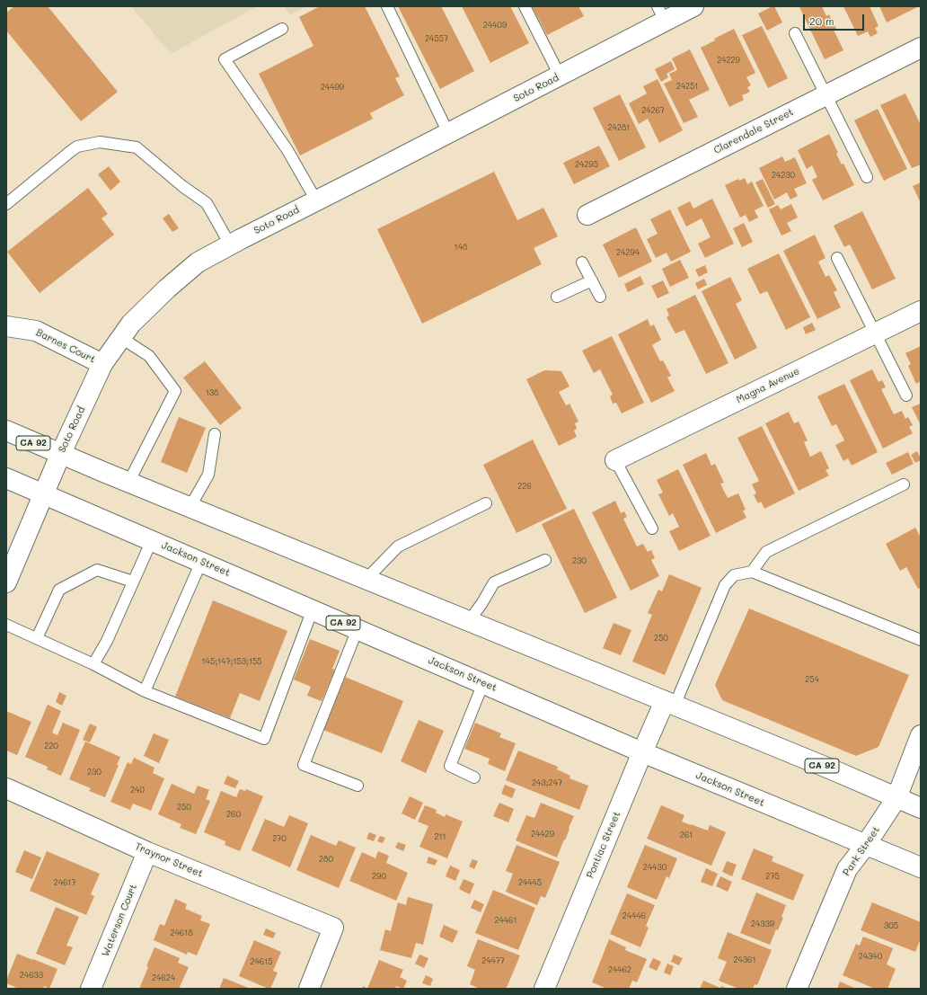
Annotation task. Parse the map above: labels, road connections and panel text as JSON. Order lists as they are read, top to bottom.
{
  "streets": {
    "street": [
      "Soto Road",
      "Clarendale Street",
      "Barnes Court",
      "Magna Avenue",
      "CA 92",
      "Jackson Street",
      "Pontiac Street",
      "Park Street",
      "Traynor Street",
      "Waterson Court"
    ]
  },
  "crossings": [
    ["Soto Road", "Barnes Court"],
    ["Soto Road", "CA 92"],
    ["Soto Road", "Jackson Street"],
    ["CA 92", "Pontiac Street"],
    ["CA 92", "Park Street"],
    ["Jackson Street", "Pontiac Street"],
    ["Jackson Street", "Park Street"],
    ["Traynor Street", "Waterson Court"]
  ],
  "house_numbers": [
    "24409",
    "24557",
    "24229",
    "24251",
    "24499",
    "24267",
    "24281",
    "24295",
    "24230",
    "148",
    "24294",
    "138",
    "226",
    "230",
    "250",
    "145;147;153;155",
    "254",
    "220",
    "230",
    "243;247",
    "240",
    "250",
    "260",
    "24429",
    "261",
    "211",
    "270",
    "280",
    "24430",
    "290",
    "275",
    "24617",
    "24445",
    "24446",
    "24461",
    "24339",
    "305",
    "24618",
    "24340",
    "24361",
    "24477",
    "24615",
    "24462",
    "24633",
    "24624"
  ],
  "scale_bar": "20 m"
}
